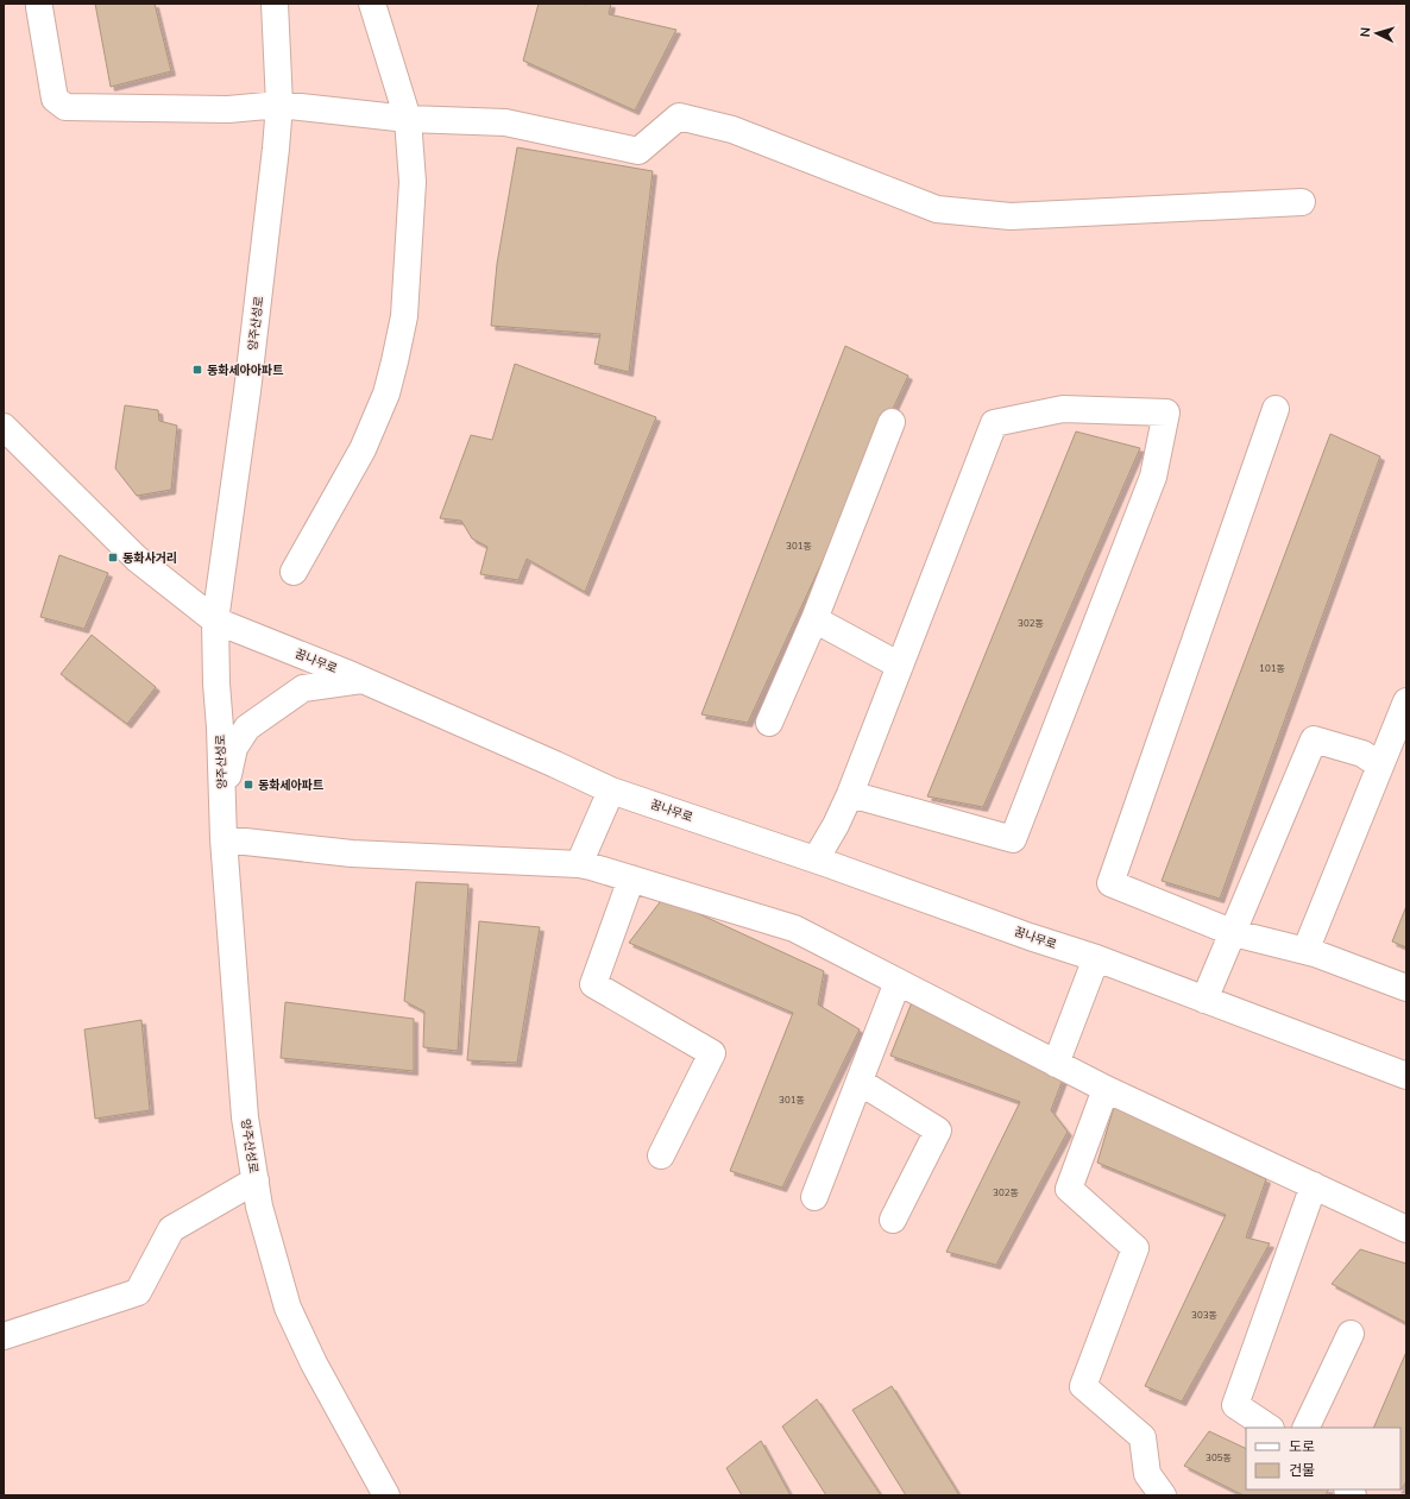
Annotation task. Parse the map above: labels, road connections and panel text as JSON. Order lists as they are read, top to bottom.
{
  "streets": {
    "street": ["양주산성로", "꿈나무로"]
  },
  "crossings": [
    ["양주산성로", "꿈나무로"]
  ],
  "places": {
    "transit": ["동화세아아파트", "동화사거리", "동화세아파트"]
  },
  "house_numbers": [
    "301동",
    "302동",
    "101동",
    "301동",
    "302동",
    "303동",
    "305동"
  ],
  "legend": ["도로", "건물"],
  "north": "left"
}
